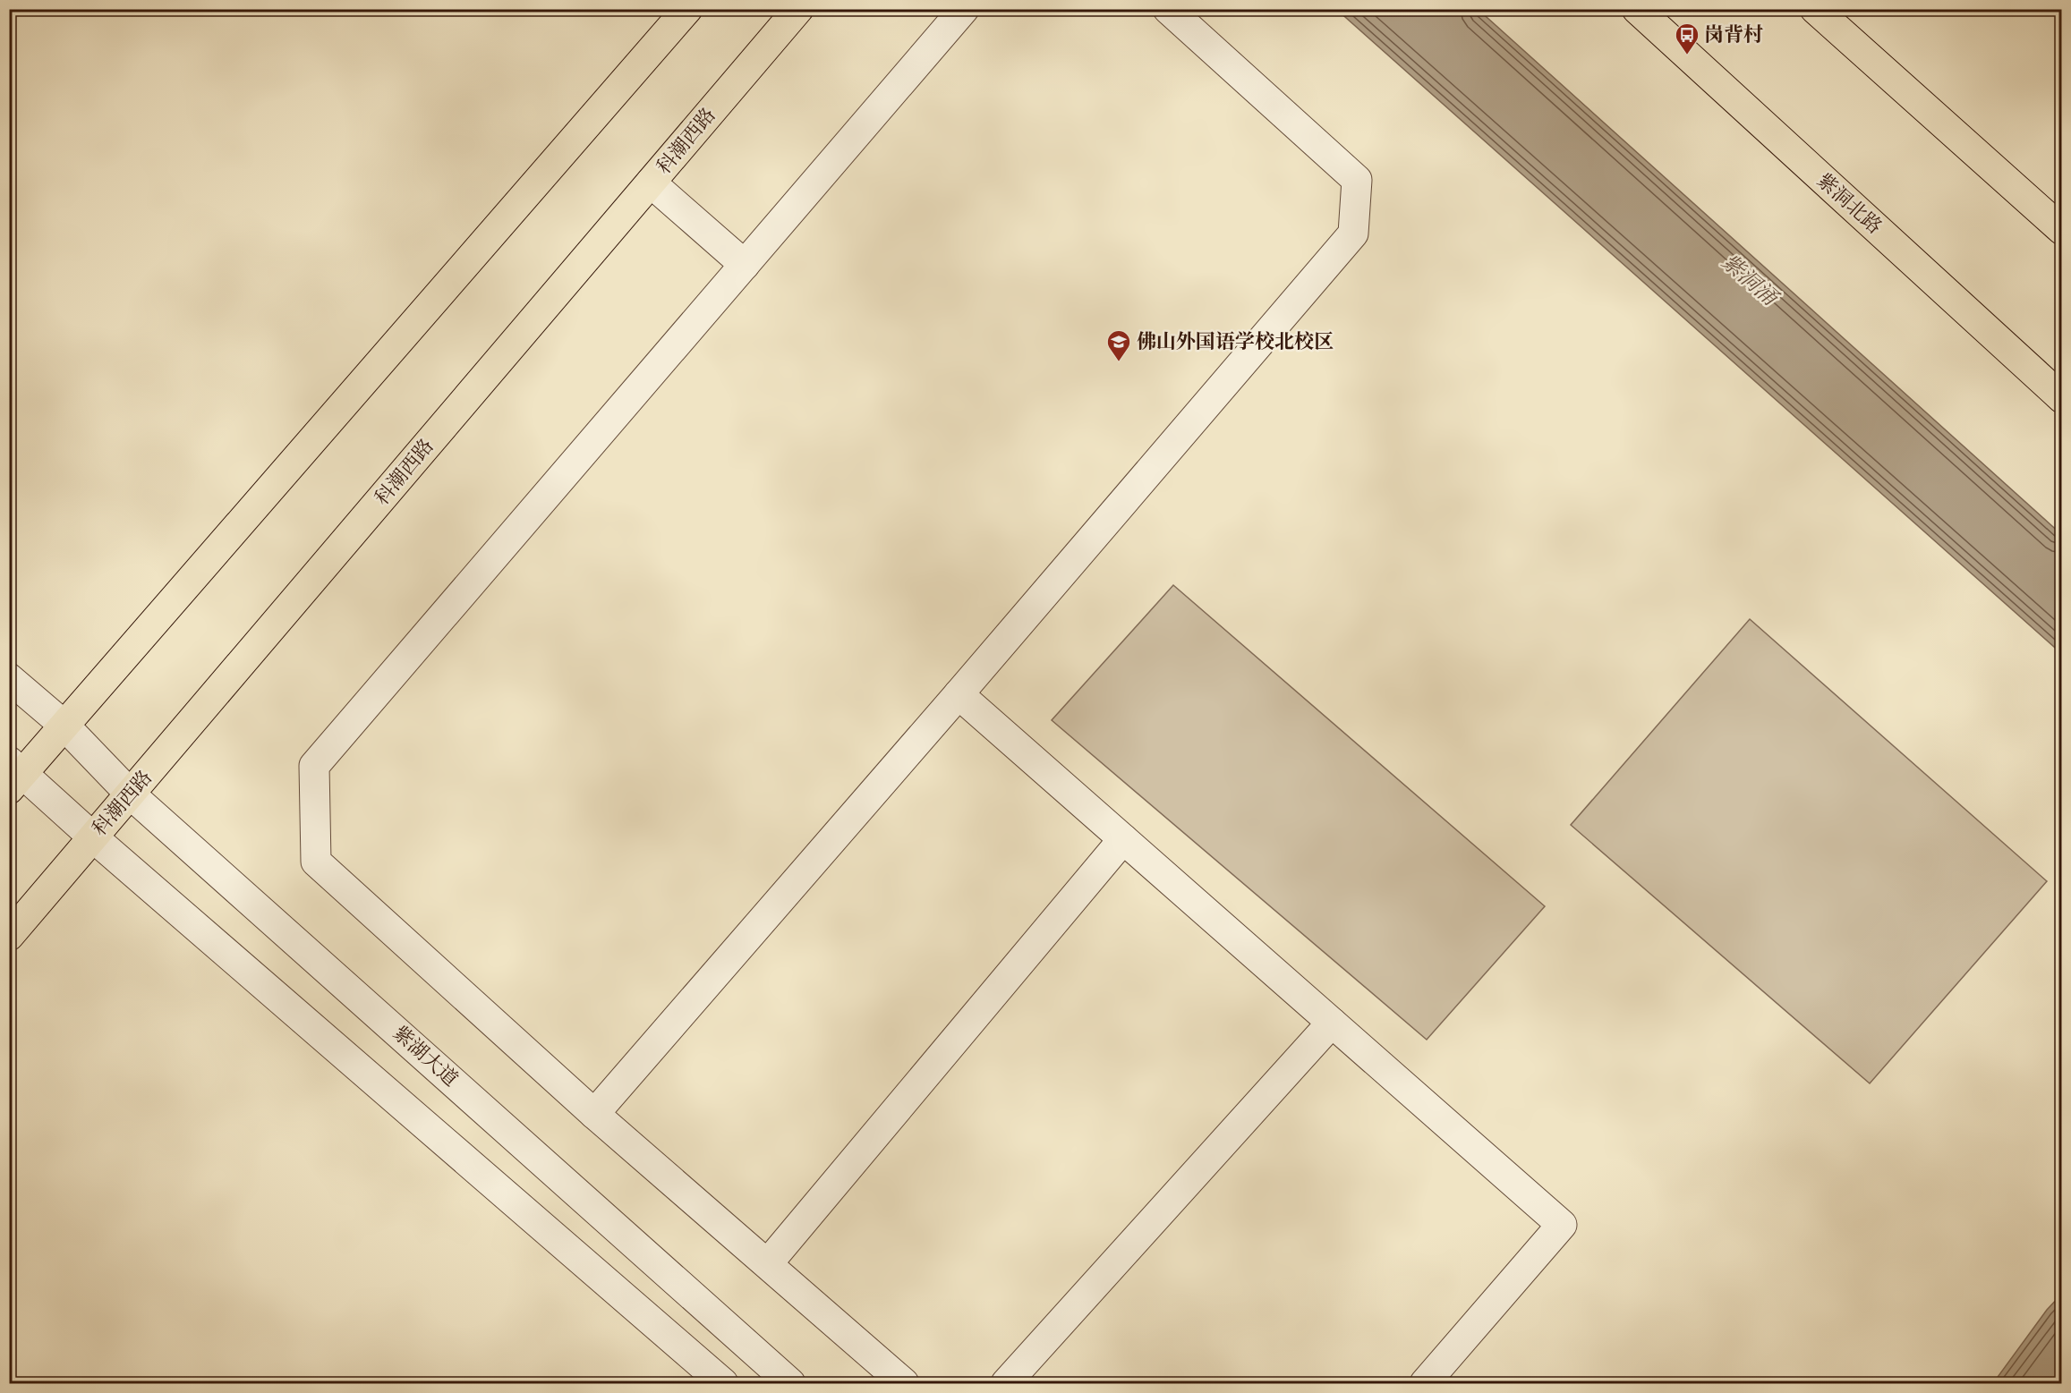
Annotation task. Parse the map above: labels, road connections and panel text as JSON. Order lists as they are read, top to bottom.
{
  "streets": {
    "main road": ["科潮西路", "紫洞北路"],
    "street": ["紫湖大道"]
  },
  "crossings": [
    ["科潮西路", "紫湖大道"]
  ],
  "water": ["紫洞涌"],
  "places": {
    "bus stop": ["岗背村"],
    "school or university": ["佛山外国语学校北校区"]
  }
}
